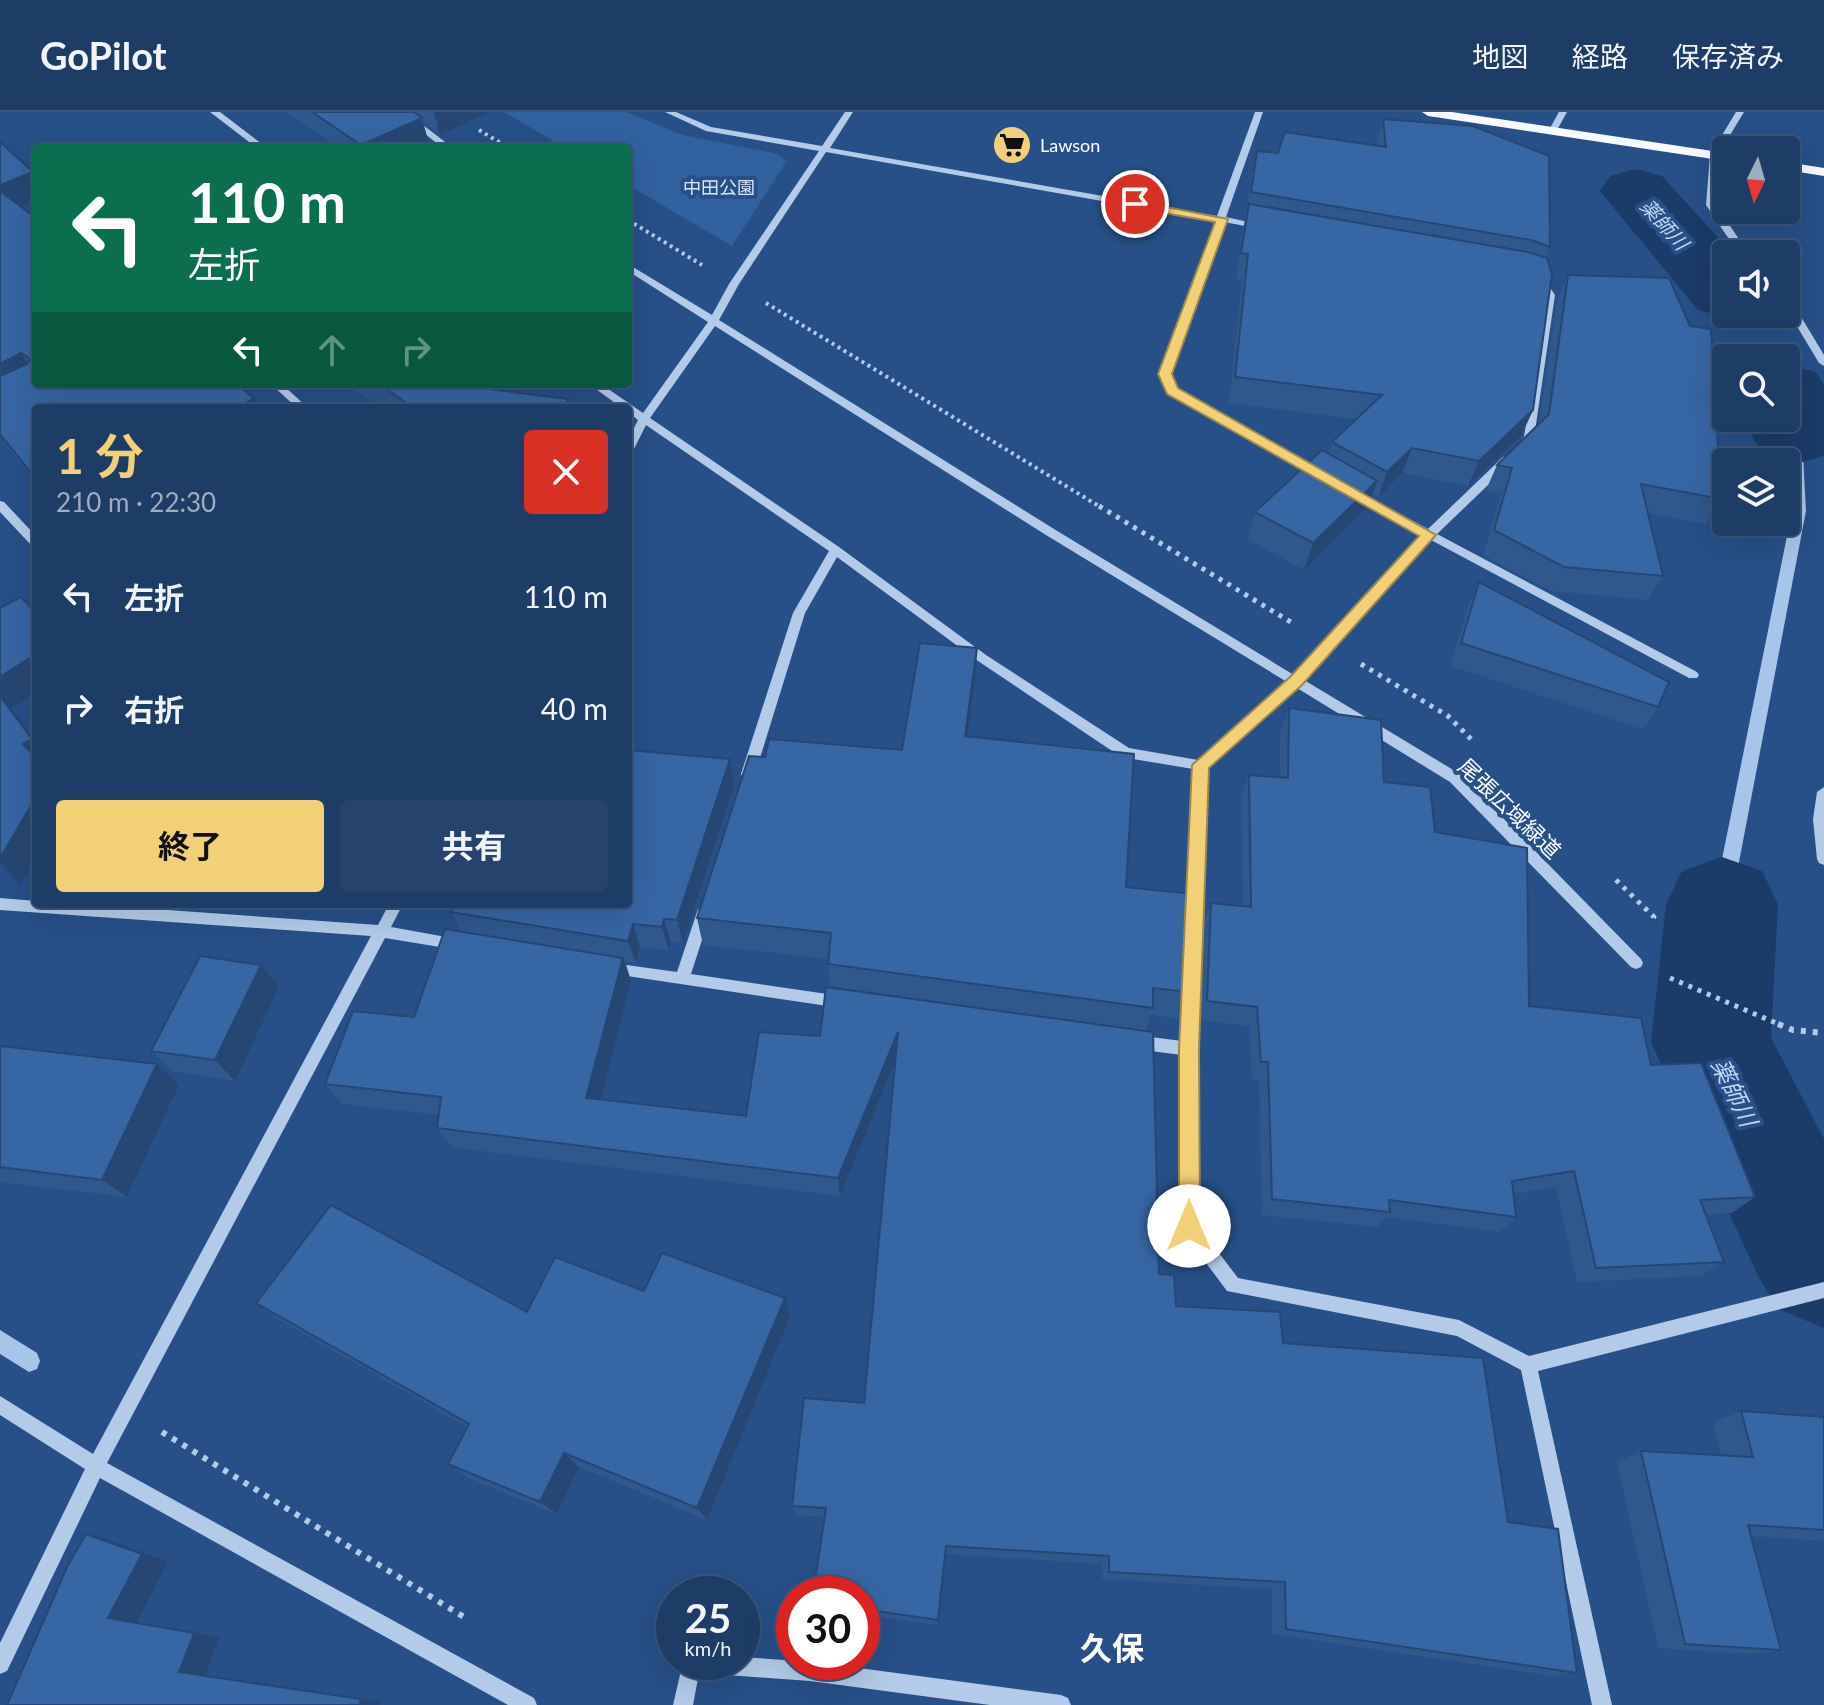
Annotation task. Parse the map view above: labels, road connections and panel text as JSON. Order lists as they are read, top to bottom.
{
  "streets": {
    "street": ["尾張広域緑道"]
  },
  "districts": ["久保"],
  "water": ["薬師川"],
  "parks": ["中田公園"],
  "places": {
    "supermarket": ["Lawson"]
  },
  "north": "bottom",
  "page": {
    "header": "GoPilot",
    "nav": ["地図", "経路", "保存済み"],
    "turn": ["110 m", "左折"],
    "heading": ["1 分", "210 m · 22:30"],
    "list": [
      {
        "name": "左折",
        "value": "110 m"
      },
      {
        "name": "右折",
        "value": "40 m"
      }
    ],
    "buttons": ["終了", "共有"],
    "speed": "25 km/h",
    "limit": "30"
  }
}
